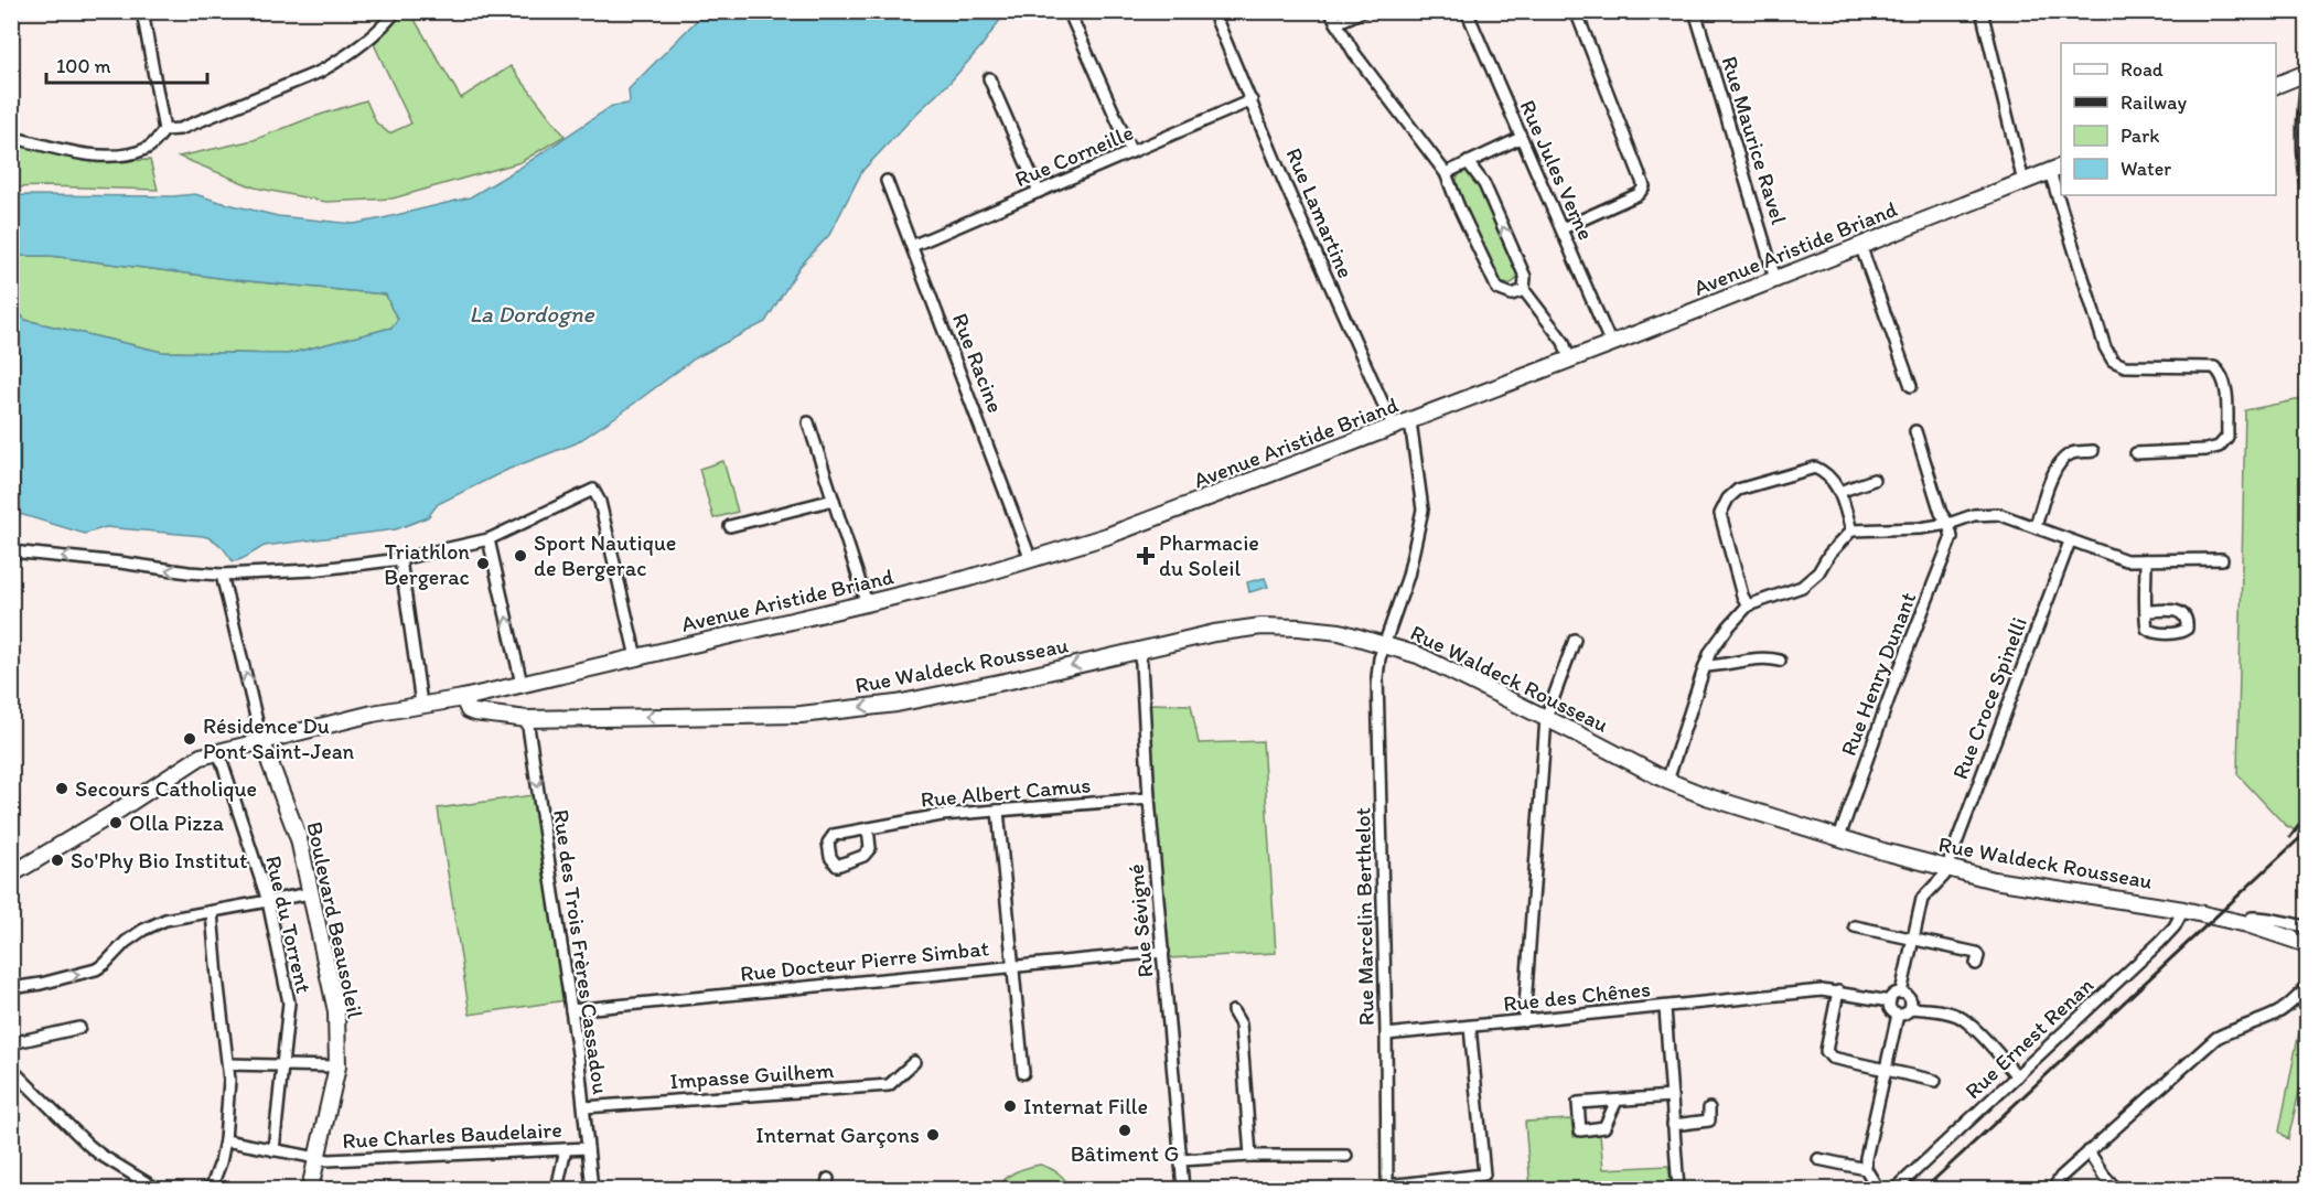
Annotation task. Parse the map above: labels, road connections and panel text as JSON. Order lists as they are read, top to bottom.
{
  "streets": {
    "main road": ["Avenue Aristide Briand", "Rue Waldeck Rousseau", "Boulevard Beausoleil"],
    "street": [
      "Rue Maurice Ravel",
      "Rue Corneille",
      "Rue Jules Verne",
      "Rue Lamartine",
      "Rue Racine",
      "Rue Henry Dunant",
      "Rue Croce Spinelli",
      "Rue Albert Camus",
      "Rue Marcelin Berthelot",
      "Rue Sévigné",
      "Rue du Torrent",
      "Rue des Trois Frères Cassadou",
      "Rue Docteur Pierre Simbat",
      "Rue des Chênes",
      "Rue Ernest Renan",
      "Impasse Guilhem",
      "Rue Charles Baudelaire"
    ]
  },
  "crossings": [
    ["Rue Maurice Ravel", "Avenue Aristide Briand"],
    ["Rue Corneille", "Rue Lamartine"],
    ["Rue Corneille", "Rue Racine"],
    ["Rue Jules Verne", "Avenue Aristide Briand"],
    ["Rue Lamartine", "Avenue Aristide Briand"],
    ["Avenue Aristide Briand", "Rue Racine"],
    ["Avenue Aristide Briand", "Rue Waldeck Rousseau"],
    ["Avenue Aristide Briand", "Rue Marcelin Berthelot"],
    ["Avenue Aristide Briand", "Boulevard Beausoleil"],
    ["Avenue Aristide Briand", "Rue du Torrent"],
    ["Rue Waldeck Rousseau", "Rue Henry Dunant"],
    ["Rue Waldeck Rousseau", "Rue Croce Spinelli"],
    ["Rue Waldeck Rousseau", "Rue Marcelin Berthelot"],
    ["Rue Waldeck Rousseau", "Rue Sévigné"],
    ["Rue Waldeck Rousseau", "Rue des Trois Frères Cassadou"],
    ["Rue Waldeck Rousseau", "Rue Ernest Renan"],
    ["Rue Croce Spinelli", "Rue des Chênes"],
    ["Rue Albert Camus", "Rue Sévigné"],
    ["Rue Marcelin Berthelot", "Rue des Chênes"],
    ["Boulevard Beausoleil", "Rue Charles Baudelaire"],
    ["Rue Sévigné", "Rue Docteur Pierre Simbat"],
    ["Rue du Torrent", "Rue Charles Baudelaire"],
    ["Rue des Trois Frères Cassadou", "Rue Docteur Pierre Simbat"],
    ["Rue des Trois Frères Cassadou", "Impasse Guilhem"],
    ["Rue des Trois Frères Cassadou", "Rue Charles Baudelaire"]
  ],
  "one_way": ["Rue des Trois Frères Cassadou"],
  "water": ["La Dordogne"],
  "places": {
    "other": [
      "Sport Nautique de Bergerac",
      "Triathlon Bergerac",
      "Résidence Du Pont Saint-Jean",
      "Secours Catholique",
      "Olla Pizza",
      "So'Phy Bio Institut",
      "Internat Fille",
      "Bâtiment G",
      "Internat Garçons"
    ],
    "health": ["Pharmacie du Soleil"]
  },
  "legend": [
    "Road",
    "Railway",
    "Park",
    "Water"
  ],
  "scale_bar": "100 m"
}
